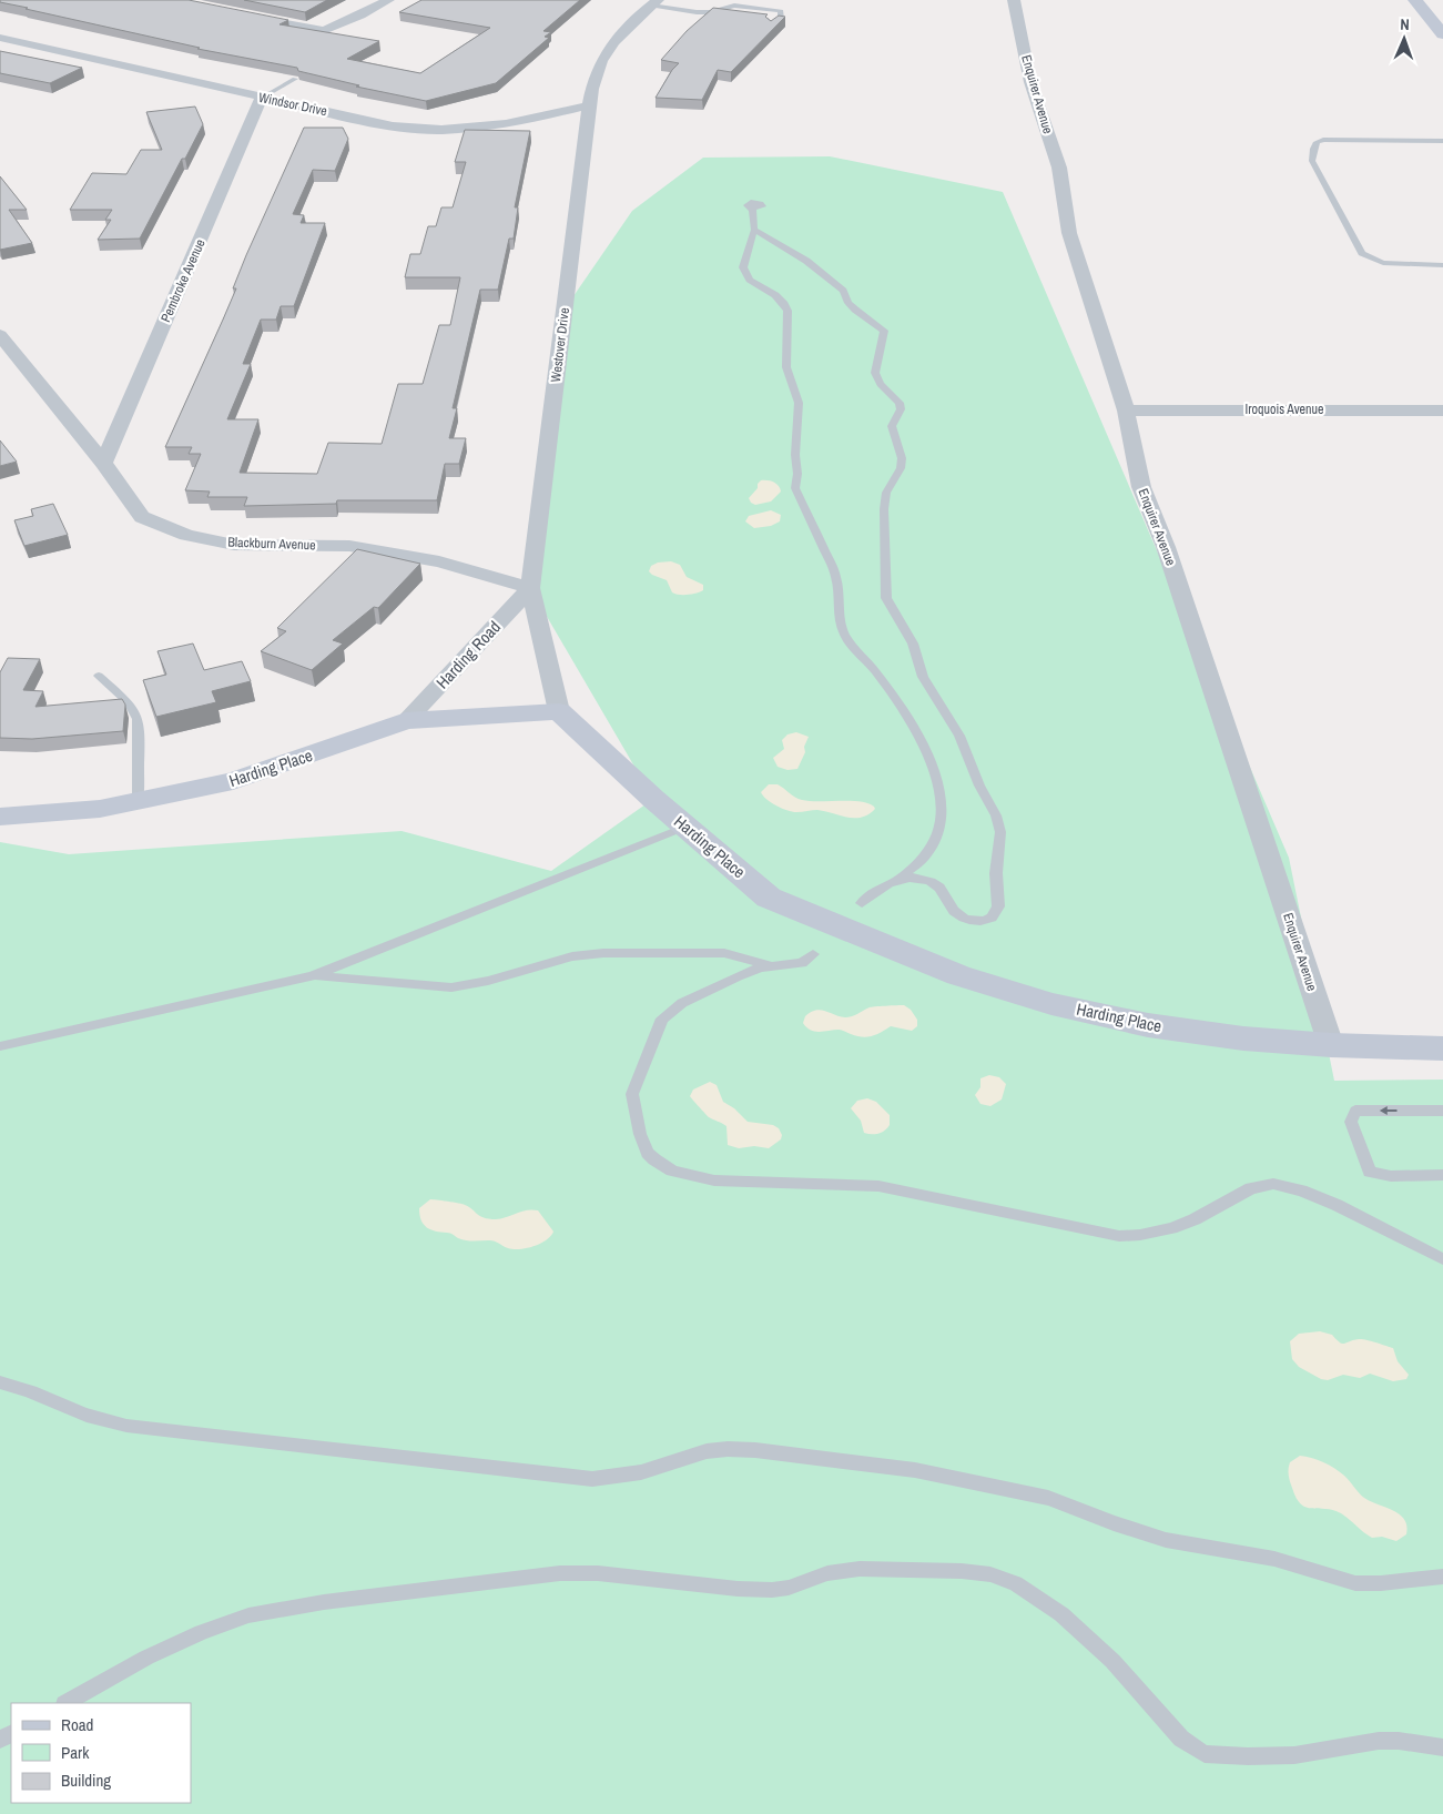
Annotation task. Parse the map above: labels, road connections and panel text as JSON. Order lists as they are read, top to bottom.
{
  "streets": {
    "main road": ["Harding Place"],
    "street": [
      "Enquirer Avenue",
      "Windsor Drive",
      "Pembroke Avenue",
      "Westover Drive",
      "Iroquois Avenue",
      "Blackburn Avenue",
      "Harding Road"
    ]
  },
  "crossings": [
    ["Enquirer Avenue", "Iroquois Avenue"],
    ["Enquirer Avenue", "Harding Place"],
    ["Windsor Drive", "Pembroke Avenue"],
    ["Windsor Drive", "Westover Drive"],
    ["Pembroke Avenue", "Blackburn Avenue"],
    ["Westover Drive", "Blackburn Avenue"],
    ["Westover Drive", "Harding Road"],
    ["Westover Drive", "Harding Place"],
    ["Blackburn Avenue", "Harding Road"],
    ["Harding Road", "Harding Place"]
  ],
  "legend": ["Road", "Park", "Building"],
  "north": "top"
}
